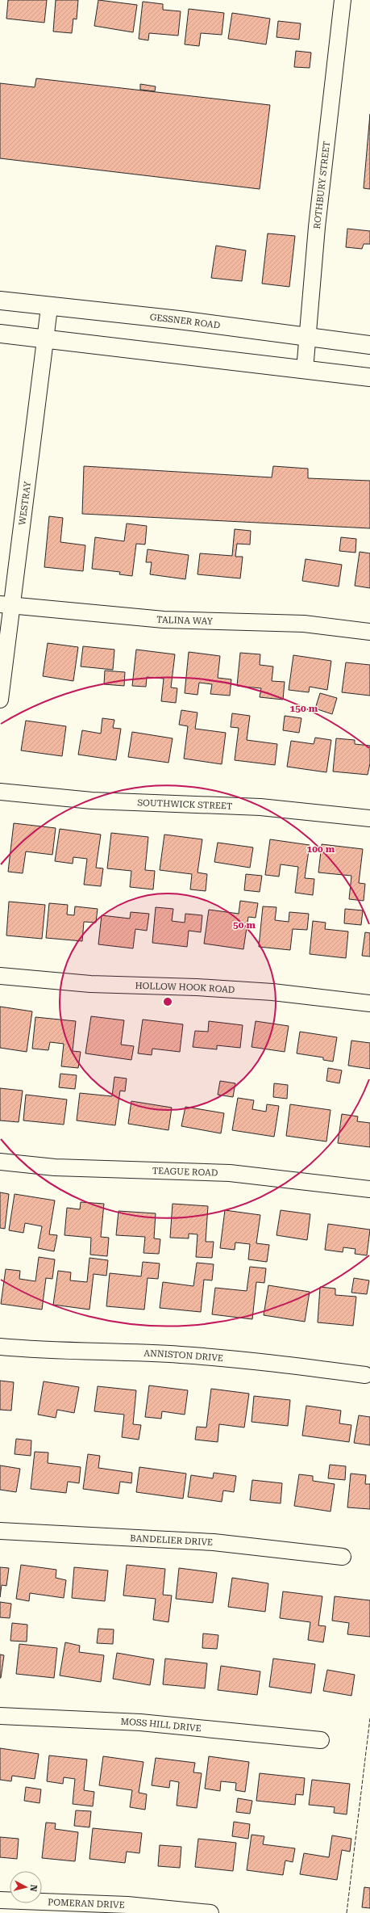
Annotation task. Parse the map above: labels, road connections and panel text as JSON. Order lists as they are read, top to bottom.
{
  "streets": {
    "main road": ["GESSNER ROAD"],
    "street": [
      "ROTHBURY STREET",
      "WESTRAY",
      "TALINA WAY",
      "SOUTHWICK STREET",
      "HOLLOW HOOK ROAD",
      "TEAGUE ROAD",
      "ANNISTON DRIVE",
      "BANDELIER DRIVE",
      "MOSS HILL DRIVE",
      "POMERAN DRIVE"
    ]
  },
  "crossings": [
    ["ROTHBURY STREET", "GESSNER ROAD"],
    ["GESSNER ROAD", "WESTRAY"],
    ["WESTRAY", "TALINA WAY"]
  ],
  "north": "right",
  "rings": ["150 m", "100 m", "50 m"]
}
